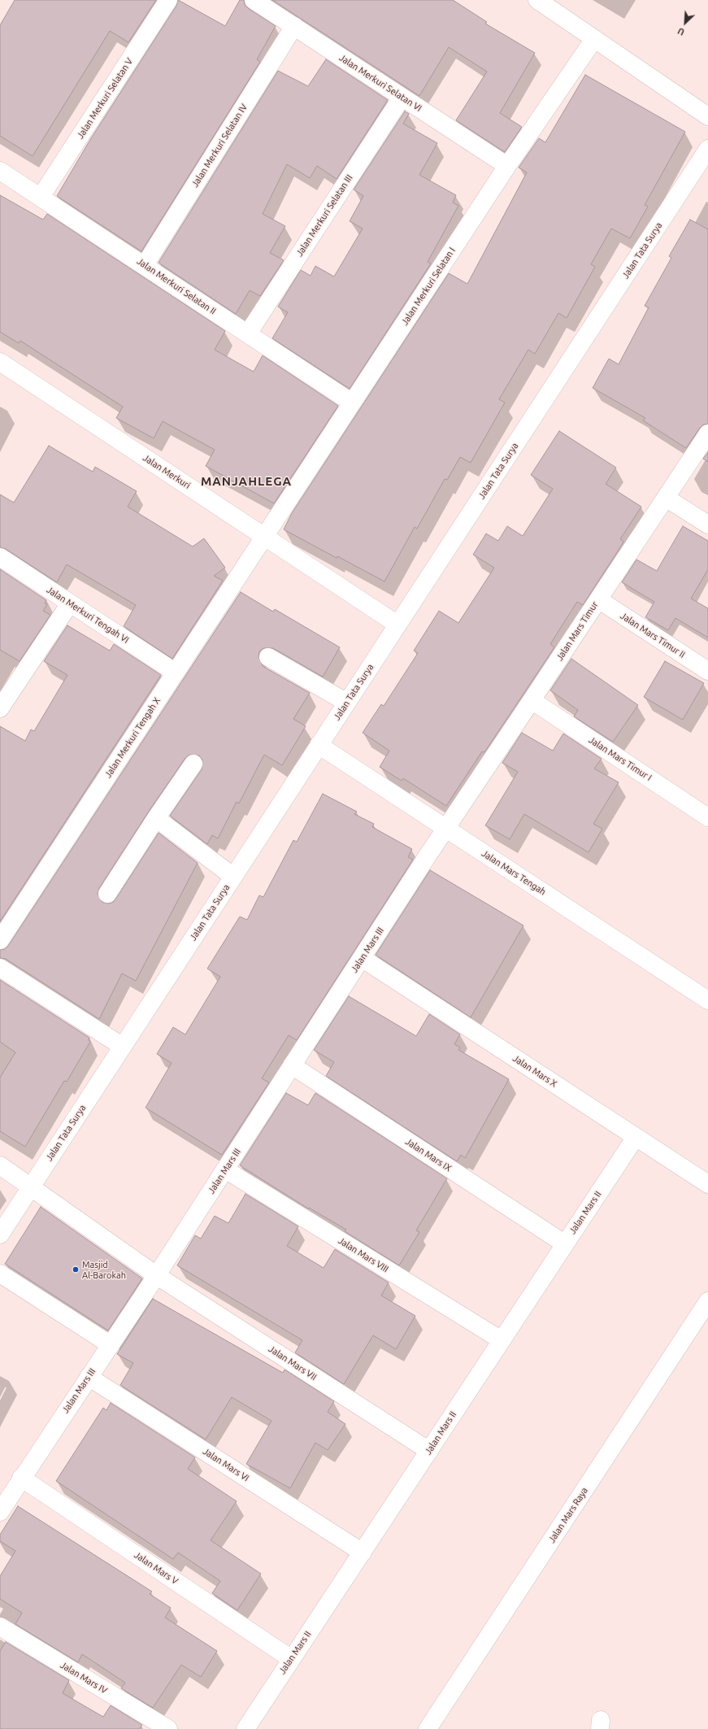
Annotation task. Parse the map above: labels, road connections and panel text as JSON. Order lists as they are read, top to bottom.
{
  "streets": {
    "street": [
      "Jalan Merkuri Selatan VI",
      "Jalan Merkuri Selatan V",
      "Jalan Merkuri Selatan IV",
      "Jalan Merkuri Selatan III",
      "Jalan Tata Surya",
      "Jalan Merkuri Selatan II",
      "Jalan Merkuri Selatan I",
      "Jalan Merkuri",
      "Jalan Merkuri Tengah VI",
      "Jalan Mars Timur",
      "Jalan Mars Timur II",
      "Jalan Merkuri Tengah X",
      "Jalan Mars Timur I",
      "Jalan Mars Tengah",
      "Jalan Mars III",
      "Jalan Mars X",
      "Jalan Mars IX",
      "Jalan Mars II",
      "Jalan Mars VIII",
      "Jalan Mars VII",
      "Jalan Mars VI",
      "Jalan Mars Raya",
      "Jalan Mars V",
      "Jalan Mars IV"
    ]
  },
  "crossings": [
    ["Jalan Merkuri Selatan VI", "Jalan Merkuri Selatan IV"],
    ["Jalan Merkuri Selatan VI", "Jalan Merkuri Selatan III"],
    ["Jalan Merkuri Selatan VI", "Jalan Merkuri Selatan I"],
    ["Jalan Merkuri Selatan V", "Jalan Merkuri Selatan II"],
    ["Jalan Merkuri Selatan IV", "Jalan Merkuri Selatan II"],
    ["Jalan Merkuri Selatan III", "Jalan Merkuri Selatan II"],
    ["Jalan Tata Surya", "Jalan Merkuri"],
    ["Jalan Tata Surya", "Jalan Mars Tengah"],
    ["Jalan Tata Surya", "Jalan Mars VII"],
    ["Jalan Merkuri Selatan II", "Jalan Merkuri Selatan I"],
    ["Jalan Merkuri Selatan I", "Jalan Merkuri"],
    ["Jalan Merkuri Selatan I", "Jalan Merkuri Tengah X"],
    ["Jalan Merkuri", "Jalan Merkuri Tengah X"],
    ["Jalan Merkuri Tengah VI", "Jalan Merkuri Tengah X"],
    ["Jalan Mars Timur", "Jalan Mars Timur II"],
    ["Jalan Mars Timur", "Jalan Mars Timur I"],
    ["Jalan Mars Timur", "Jalan Mars Tengah"],
    ["Jalan Mars Timur", "Jalan Mars III"],
    ["Jalan Mars Tengah", "Jalan Mars III"],
    ["Jalan Mars III", "Jalan Mars X"],
    ["Jalan Mars III", "Jalan Mars IX"],
    ["Jalan Mars III", "Jalan Mars VIII"],
    ["Jalan Mars III", "Jalan Mars VII"],
    ["Jalan Mars III", "Jalan Mars VI"],
    ["Jalan Mars III", "Jalan Mars V"],
    ["Jalan Mars X", "Jalan Mars II"],
    ["Jalan Mars IX", "Jalan Mars II"],
    ["Jalan Mars II", "Jalan Mars VIII"],
    ["Jalan Mars II", "Jalan Mars VII"],
    ["Jalan Mars II", "Jalan Mars VI"],
    ["Jalan Mars II", "Jalan Mars V"]
  ],
  "districts": ["MANJAHLEGA"],
  "places": ["Masjid Al-Barokah"],
  "north": "bottom left"
}
